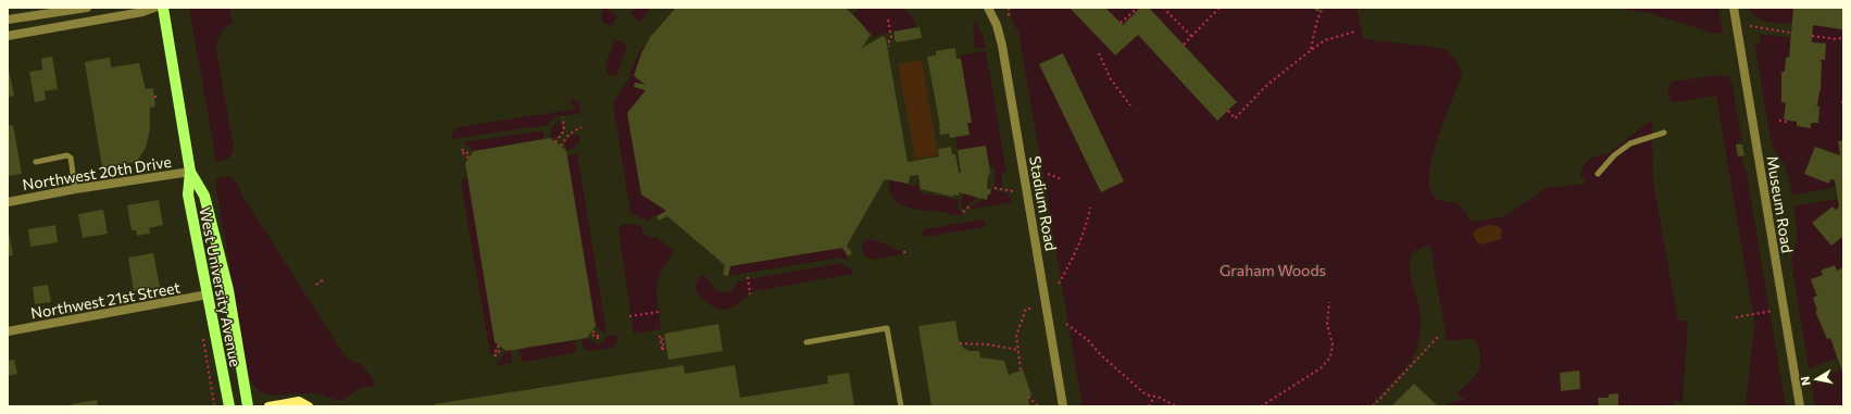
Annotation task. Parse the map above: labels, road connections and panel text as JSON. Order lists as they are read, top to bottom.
{
  "streets": {
    "main road": ["West University Avenue"],
    "street": [
      "Northwest 20th Drive",
      "Stadium Road",
      "Museum Road",
      "Northwest 21st Street"
    ]
  },
  "crossings": [
    ["Northwest 20th Drive", "West University Avenue"],
    ["West University Avenue", "Northwest 21st Street"]
  ],
  "parks": ["Graham Woods"],
  "north": "left"
}
